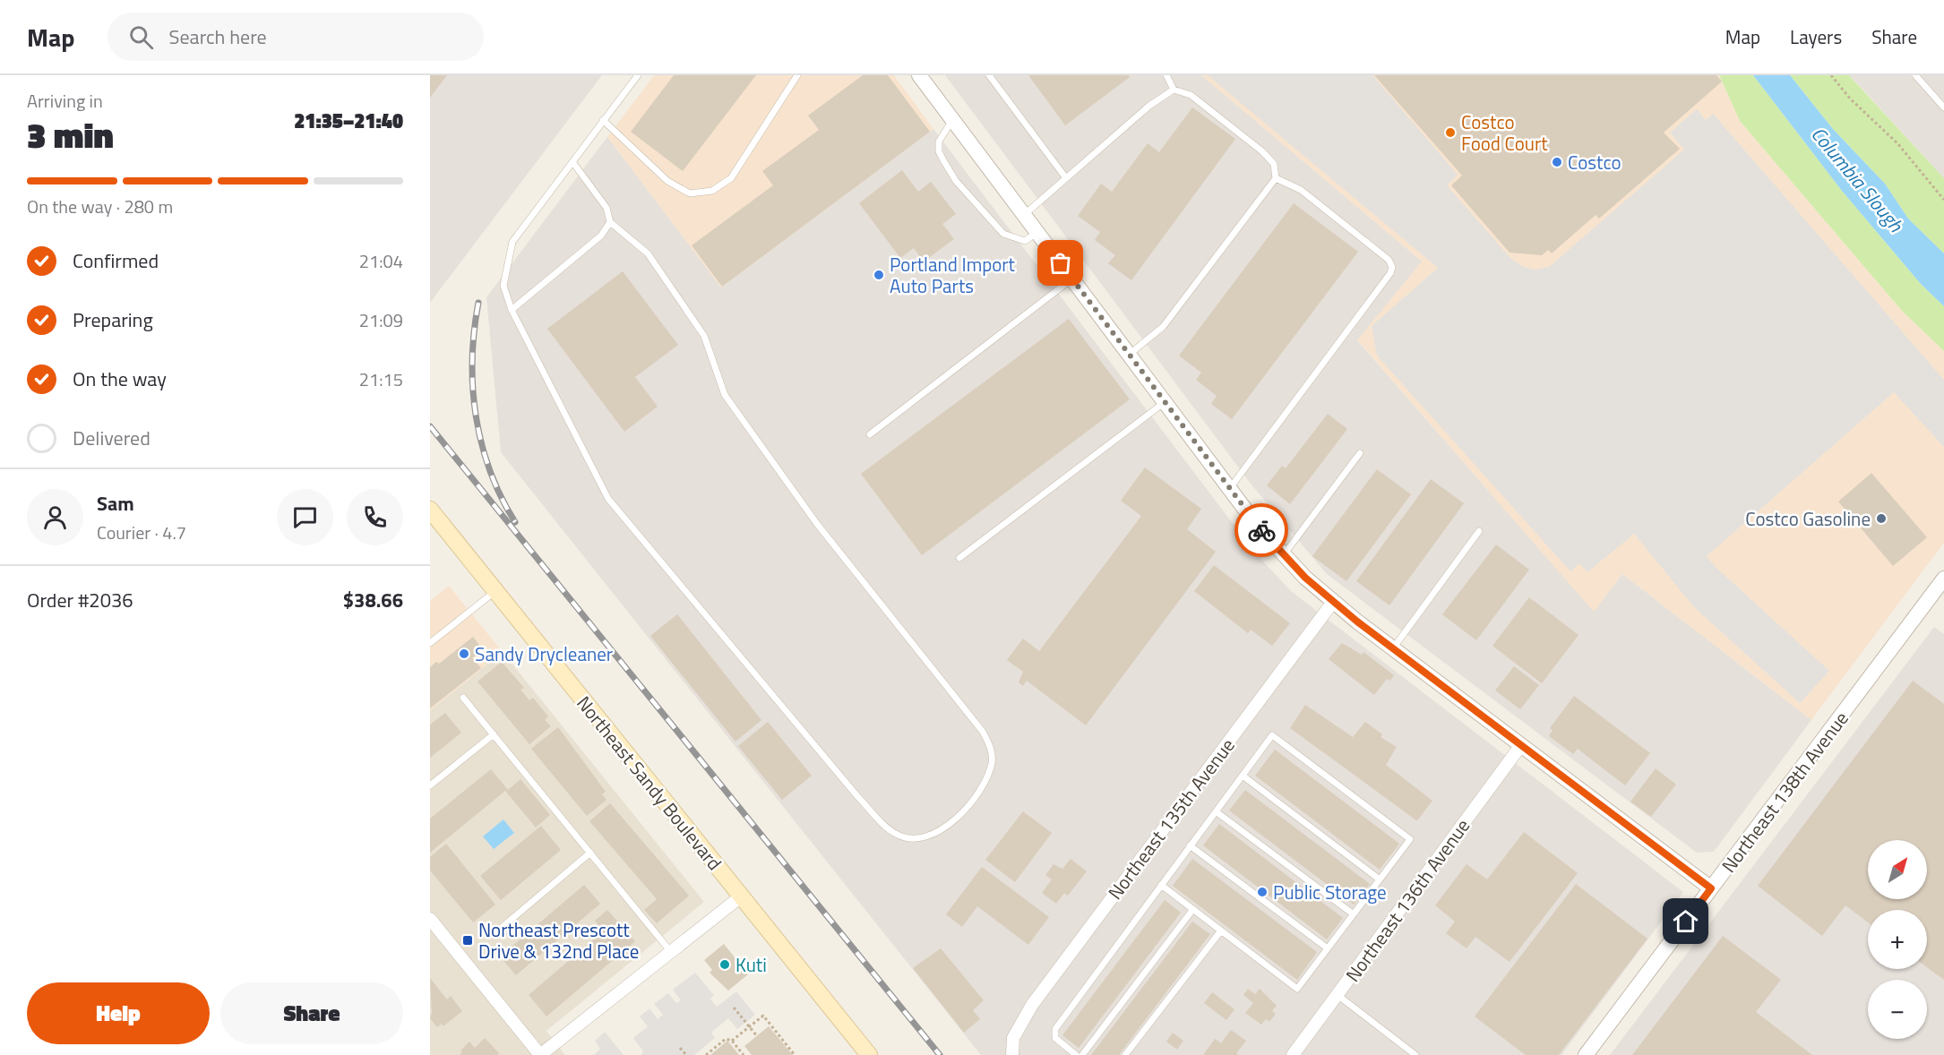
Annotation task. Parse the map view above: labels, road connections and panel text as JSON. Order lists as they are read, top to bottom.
{
  "streets": {
    "main road": ["Northeast Sandy Boulevard"],
    "street": ["Northeast 138th Avenue", "Northeast 135th Avenue", "Northeast 136th Avenue"]
  },
  "water": ["Columbia Slough"],
  "places": {
    "other": [
      "Costco Food Court",
      "Costco",
      "Portland Import Auto Parts",
      "Costco Gasoline",
      "Sandy Drycleaner",
      "Public Storage",
      "Kuti"
    ],
    "transit": ["Northeast Prescott Drive & 132nd Place"]
  },
  "north": "top right",
  "page": {
    "header": "Map",
    "search": "Search here",
    "nav": ["Map", "Layers", "Share"],
    "heading": ["3 min", "Arriving in", "21:35–21:40"],
    "panel": [
      "Sam",
      "Courier · 4.7",
      "Order #2036",
      "$38.66"
    ],
    "bar": "On the way · 280 m",
    "list": [
      ["Confirmed", "21:04"],
      ["Preparing", "21:09"],
      ["On the way", "21:15"],
      "Delivered"
    ],
    "map_buttons": ["+", "−"],
    "buttons": ["Help", "Share"]
  }
}
